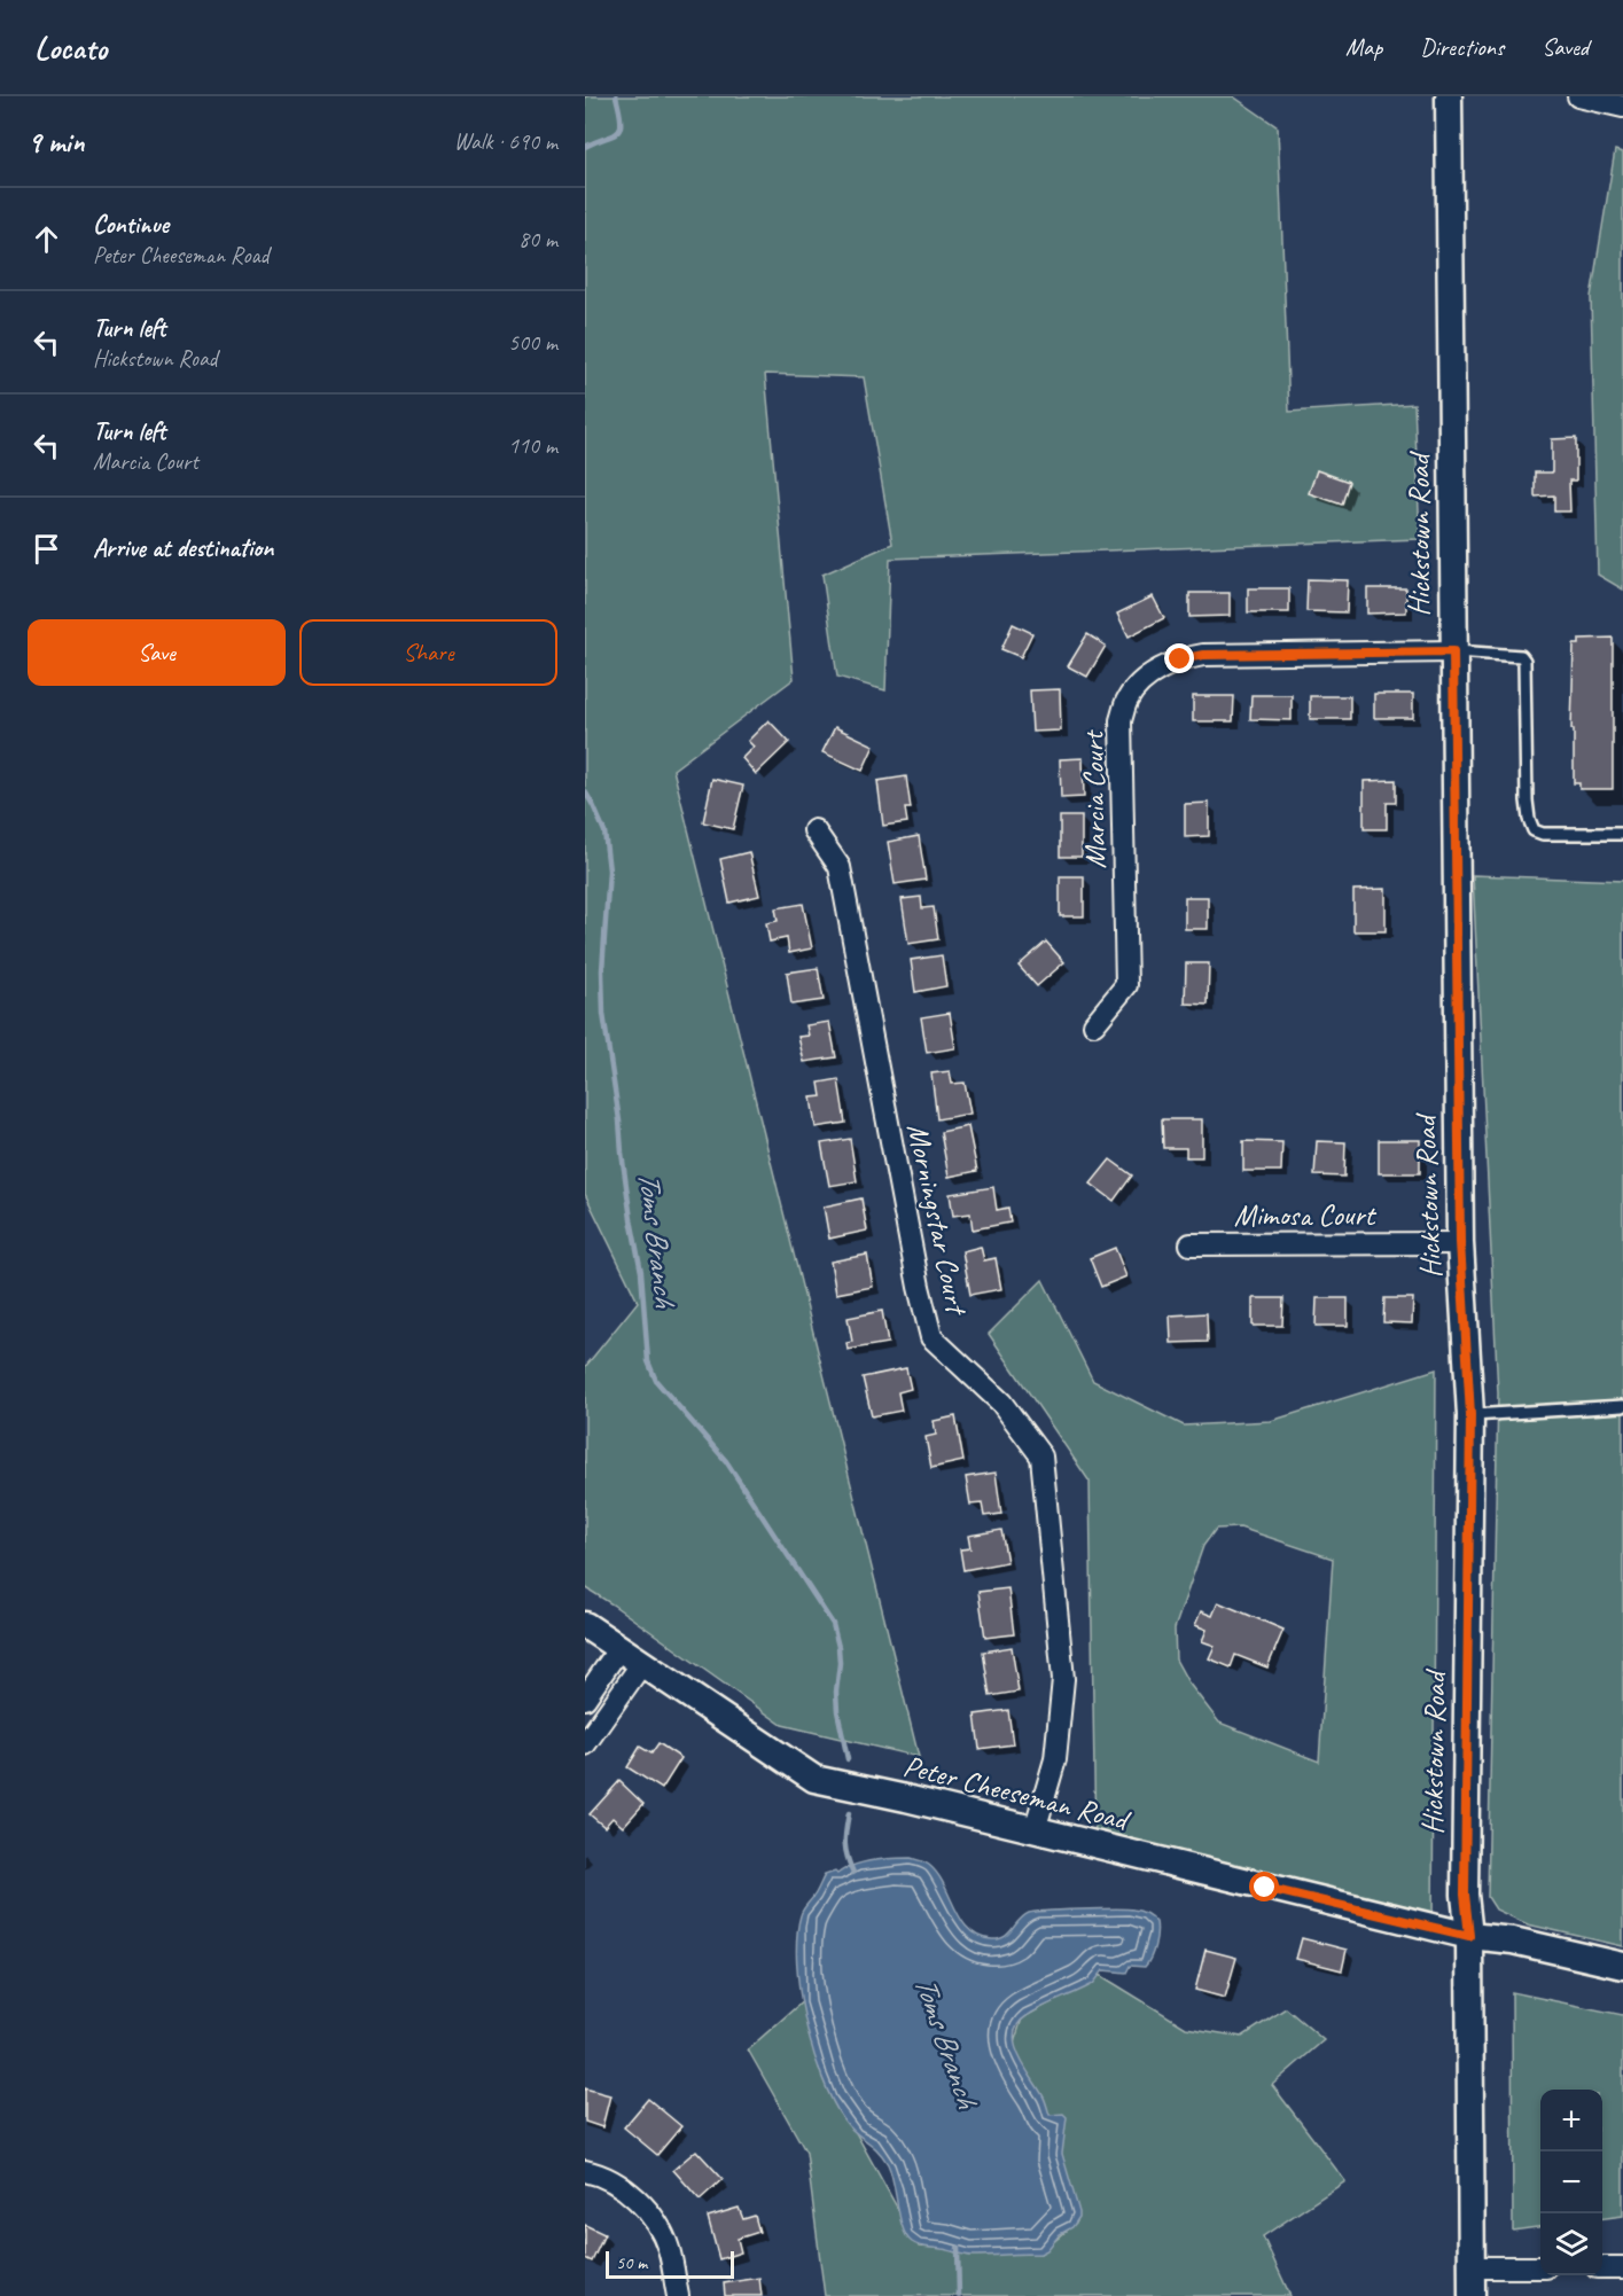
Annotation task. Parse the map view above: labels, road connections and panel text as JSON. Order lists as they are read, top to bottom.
{
  "streets": {
    "street": [
      "Hickstown Road",
      "Marcia Court",
      "Mimosa Court",
      "Morningstar Court",
      "Peter Cheeseman Road"
    ]
  },
  "crossings": [
    ["Hickstown Road", "Marcia Court"],
    ["Hickstown Road", "Mimosa Court"],
    ["Hickstown Road", "Peter Cheeseman Road"],
    ["Morningstar Court", "Peter Cheeseman Road"]
  ],
  "water": ["Toms Branch"],
  "scale_bar": "50 m",
  "page": {
    "header": "Locato",
    "nav": ["Map", "Directions", "Saved"],
    "heading": ["9 min", "Walk · 690 m"],
    "list": [
      ["Continue", "Peter Cheeseman Road", "80 m"],
      ["Turn left", "Hickstown Road", "500 m"],
      ["Turn left", "Marcia Court", "110 m"],
      "Arrive at destination"
    ],
    "buttons": ["Save", "Share"],
    "map_buttons": ["+", "−"],
    "scale": "50 m"
  }
}
